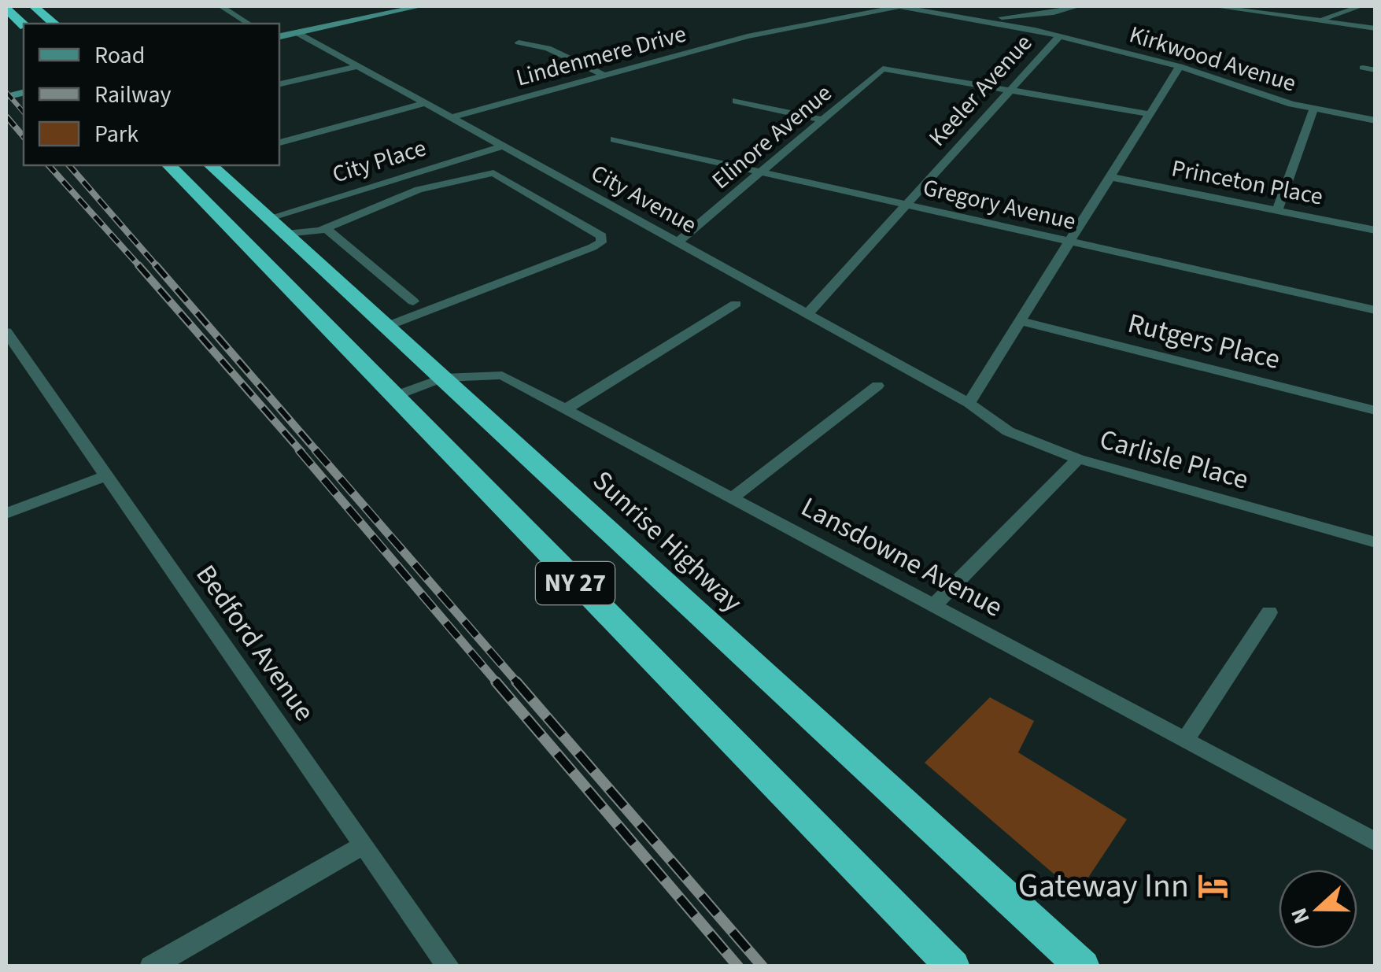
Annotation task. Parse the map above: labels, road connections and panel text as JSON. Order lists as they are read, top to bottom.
{
  "streets": {
    "highway": ["Sunrise Highway", "NY 27"],
    "street": [
      "Lindenmere Drive",
      "Kirkwood Avenue",
      "Keeler Avenue",
      "Elinore Avenue",
      "City Place",
      "Princeton Place",
      "City Avenue",
      "Gregory Avenue",
      "Rutgers Place",
      "Carlisle Place",
      "Lansdowne Avenue",
      "Bedford Avenue"
    ]
  },
  "crossings": [
    ["Lindenmere Drive", "Kirkwood Avenue"],
    ["Lindenmere Drive", "City Avenue"],
    ["Kirkwood Avenue", "Keeler Avenue"],
    ["Keeler Avenue", "Elinore Avenue"],
    ["Keeler Avenue", "City Avenue"],
    ["Keeler Avenue", "Gregory Avenue"],
    ["Elinore Avenue", "City Avenue"],
    ["Elinore Avenue", "Gregory Avenue"],
    ["City Place", "City Avenue"],
    ["City Place", "Sunrise Highway"],
    ["City Avenue", "Carlisle Place"],
    ["Sunrise Highway", "Lansdowne Avenue"],
    ["Lansdowne Avenue", "NY 27"]
  ],
  "places": {
    "hotel": ["Gateway Inn"]
  },
  "legend": ["Road", "Railway", "Park"],
  "north": "left"
}
